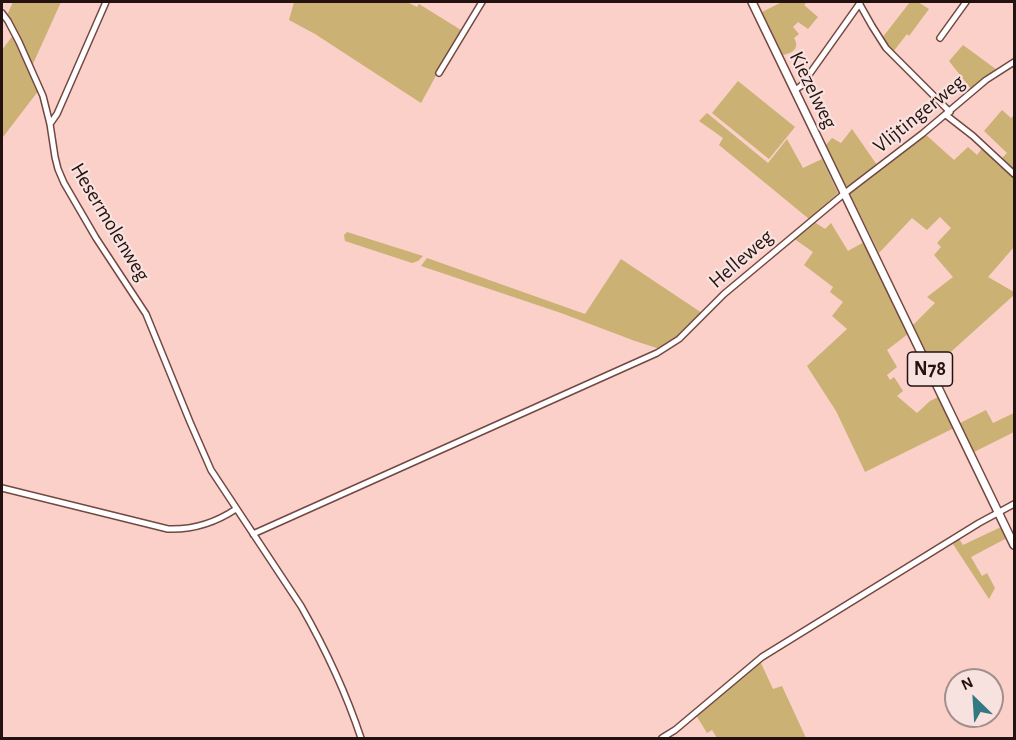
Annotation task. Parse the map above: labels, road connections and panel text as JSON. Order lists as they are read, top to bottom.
{
  "streets": {
    "main road": ["Kiezelweg", "N78"],
    "street": ["Vlijtingerweg", "Hesermolenweg", "Helleweg"]
  },
  "crossings": [
    ["Kiezelweg", "Vlijtingerweg"],
    ["Kiezelweg", "Helleweg"],
    ["Kiezelweg", "N78"],
    ["Vlijtingerweg", "Helleweg"],
    ["Vlijtingerweg", "N78"],
    ["Hesermolenweg", "Helleweg"],
    ["Helleweg", "N78"]
  ],
  "north": "top left"
}
